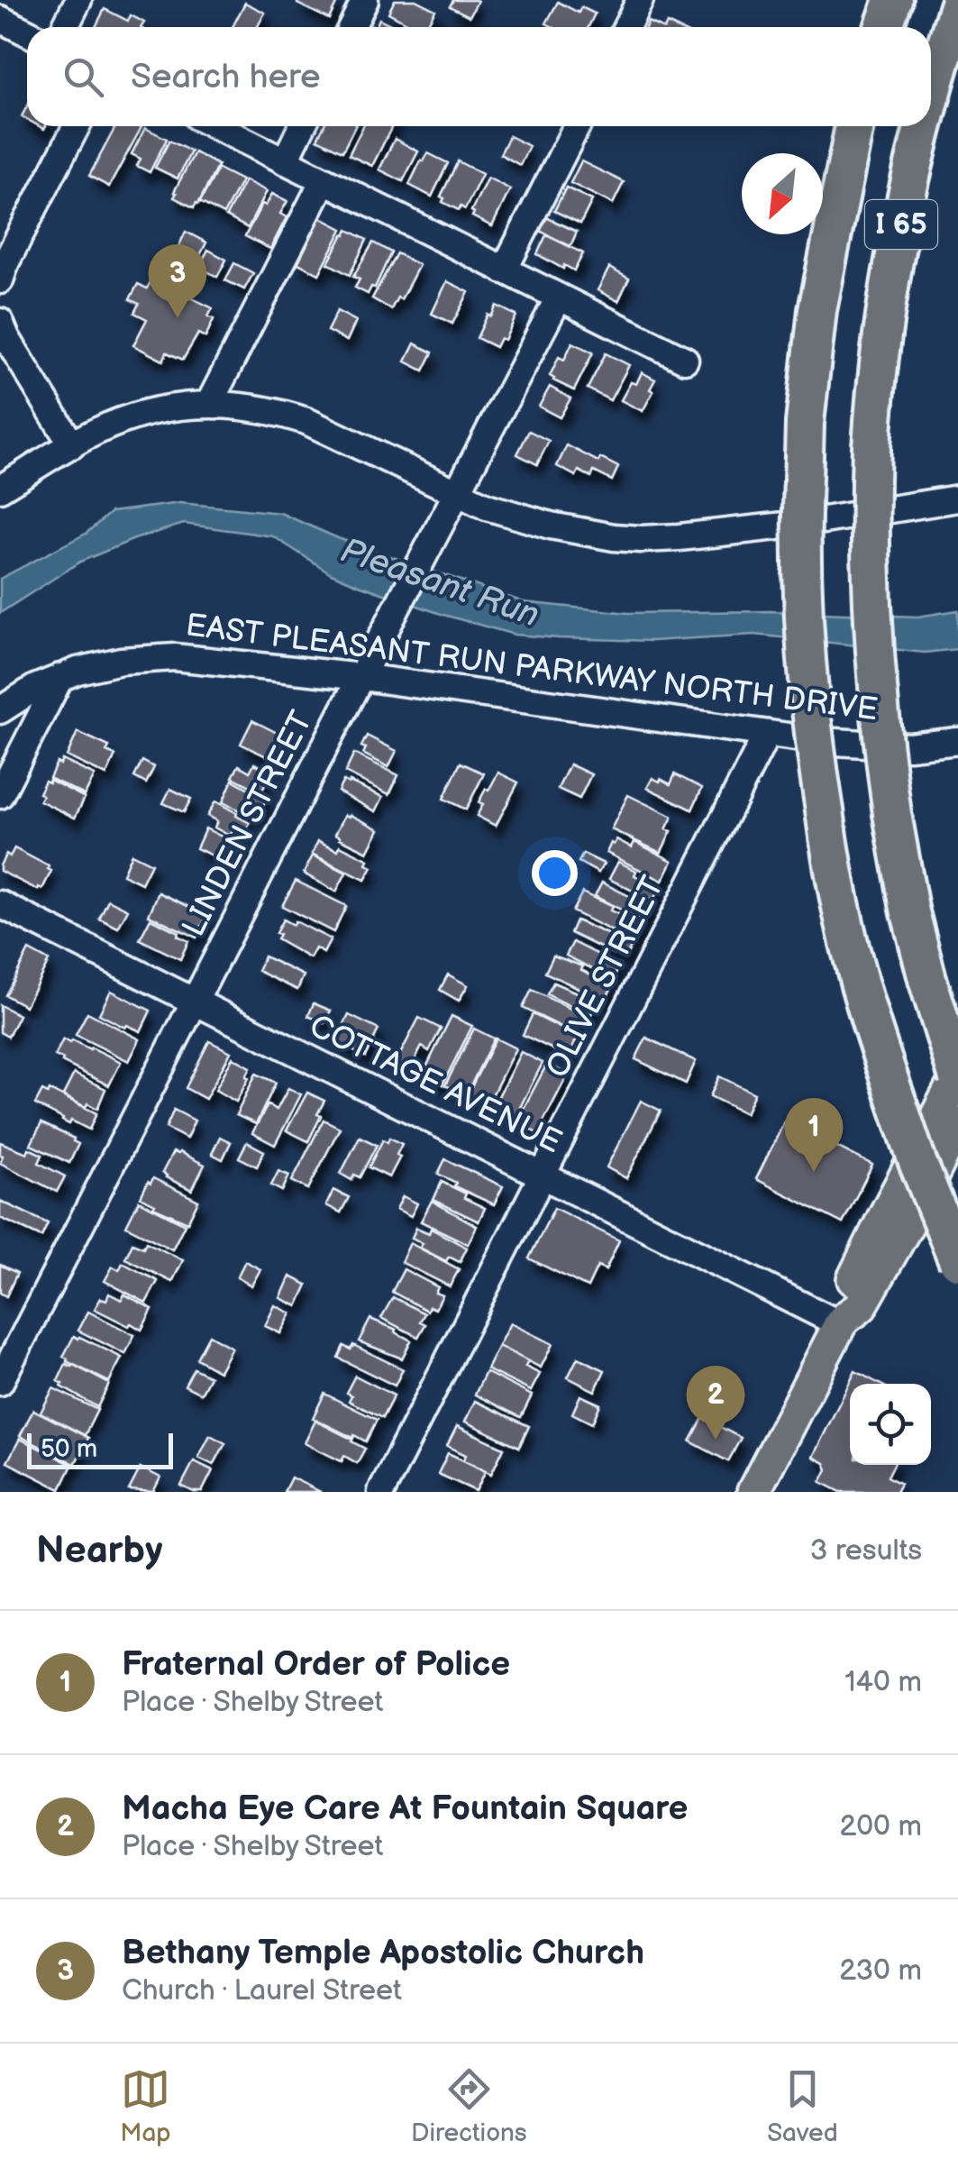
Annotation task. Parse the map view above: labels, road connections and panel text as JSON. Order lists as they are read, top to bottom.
{
  "streets": {
    "highway": ["I 65"],
    "street": [
      "EAST PLEASANT RUN PARKWAY NORTH DRIVE",
      "LINDEN STREET",
      "OLIVE STREET",
      "COTTAGE AVENUE"
    ]
  },
  "crossings": [
    ["EAST PLEASANT RUN PARKWAY NORTH DRIVE", "LINDEN STREET"],
    ["EAST PLEASANT RUN PARKWAY NORTH DRIVE", "OLIVE STREET"],
    ["LINDEN STREET", "COTTAGE AVENUE"],
    ["OLIVE STREET", "COTTAGE AVENUE"]
  ],
  "water": ["Pleasant Run"],
  "scale_bar": "50 m",
  "north": "bottom left",
  "page": {
    "search": "Search here",
    "pins": ["3", "1", "2"],
    "scale": "50 m",
    "heading": ["Nearby", "3 results"],
    "list": [
      {
        "mark": "1",
        "name": "Fraternal Order of Police",
        "note": "Place · Shelby Street",
        "value": "140 m"
      },
      {
        "mark": "2",
        "name": "Macha Eye Care At Fountain Square",
        "note": "Place · Shelby Street",
        "value": "200 m"
      },
      {
        "mark": "3",
        "name": "Bethany Temple Apostolic Church",
        "note": "Church · Laurel Street",
        "value": "230 m"
      }
    ],
    "nav": ["Map", "Directions", "Saved"]
  }
}
